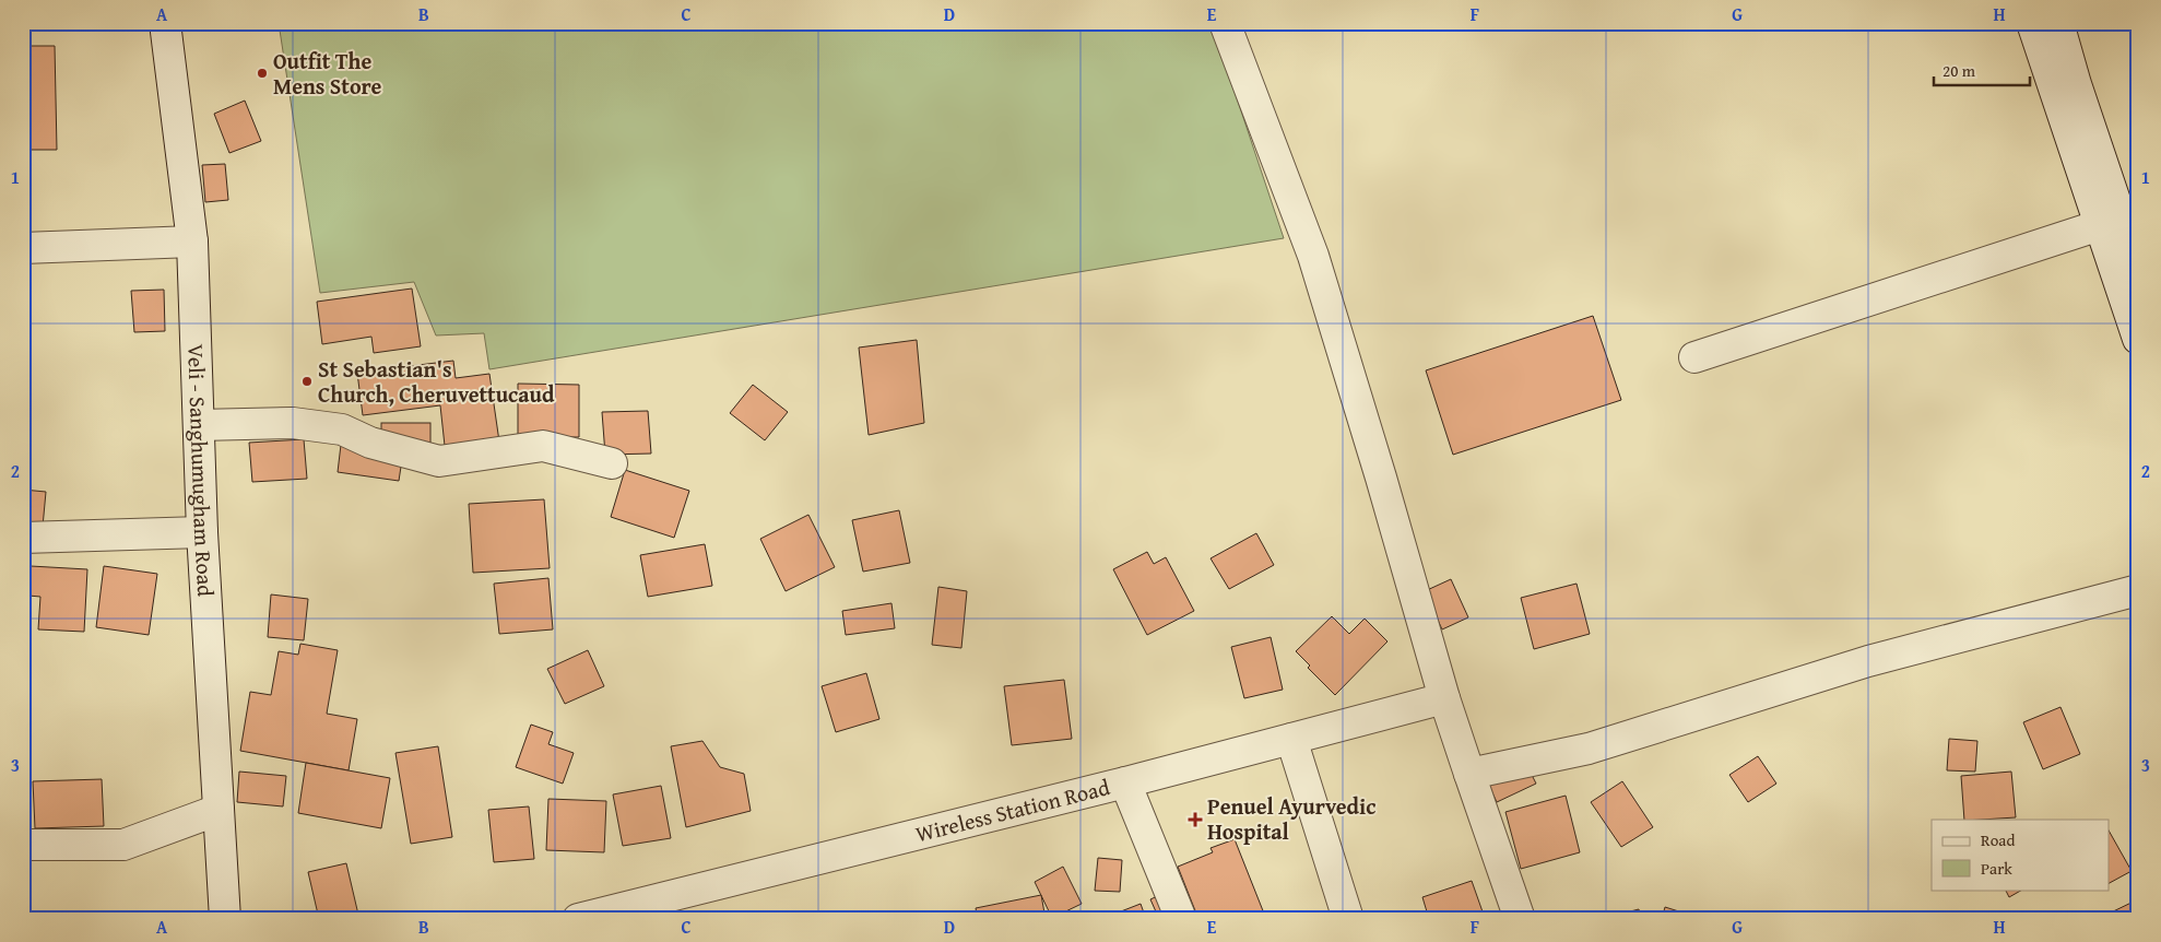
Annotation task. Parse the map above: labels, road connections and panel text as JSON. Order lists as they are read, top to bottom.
{
  "streets": {
    "street": ["Veli - Sanghumugham Road", "Wireless Station Road"]
  },
  "places": {
    "other": ["Outfit The Mens Store", "St Sebastian's Church, Cheruvettucaud"],
    "health": ["Penuel Ayurvedic Hospital"]
  },
  "legend": ["Road", "Park"],
  "scale_bar": "20 m",
  "grid": {
    "columns": [
      "A",
      "B",
      "C",
      "D",
      "E",
      "F",
      "G",
      "H"
    ],
    "rows": ["1", "2", "3"]
  }
}
